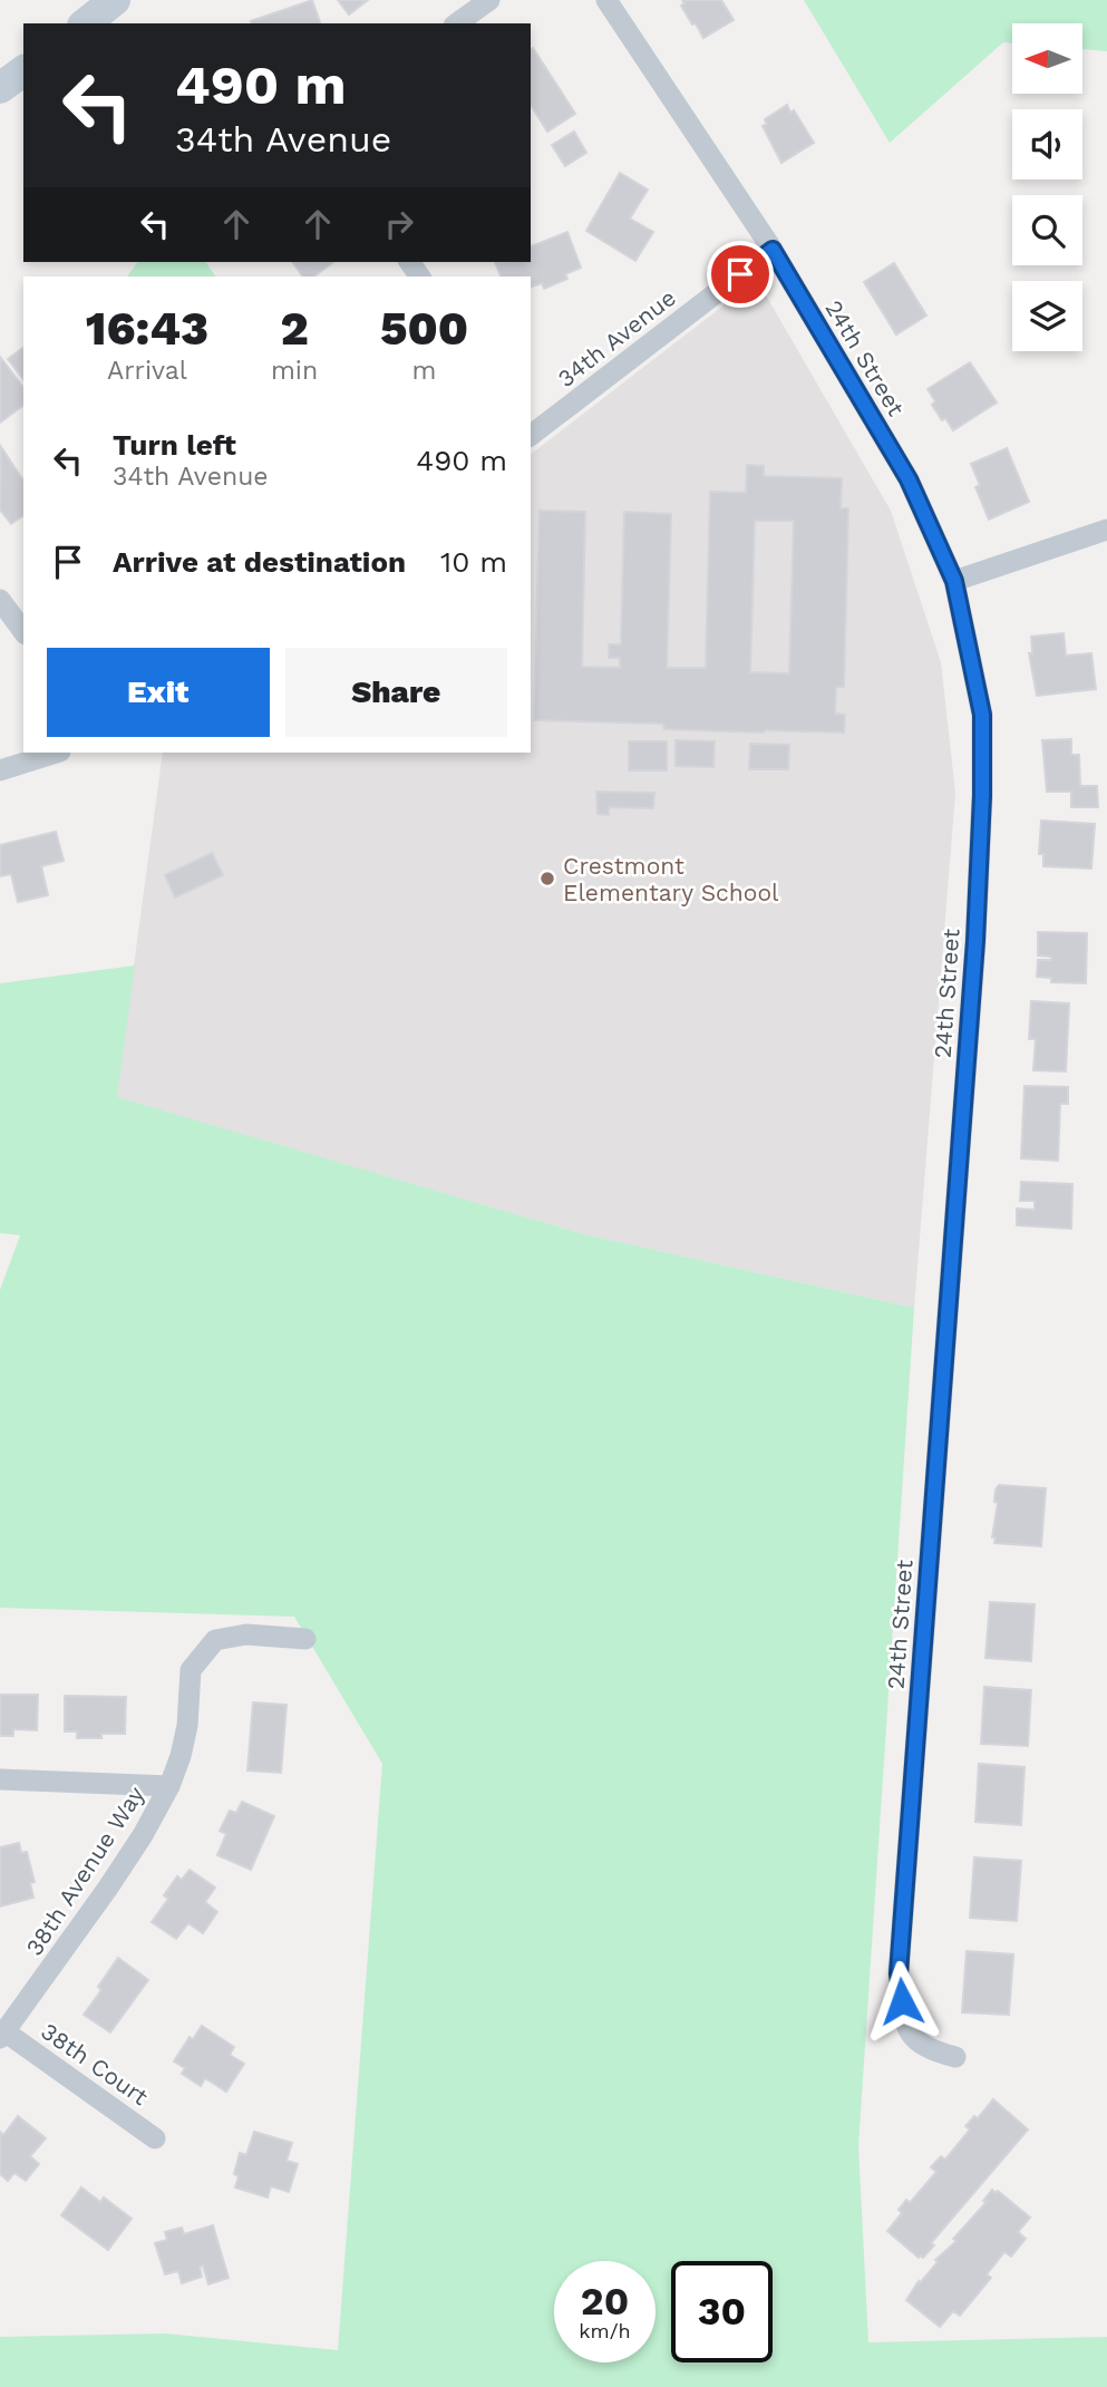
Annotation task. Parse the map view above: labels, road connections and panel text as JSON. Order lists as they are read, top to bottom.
{
  "streets": {
    "street": [
      "34th Avenue",
      "24th Street",
      "38th Avenue Way",
      "38th Court"
    ]
  },
  "crossings": [
    ["34th Avenue", "24th Street"],
    ["38th Avenue Way", "38th Court"]
  ],
  "places": ["Crestmont Elementary School"],
  "north": "left",
  "page": {
    "turn": ["490 m", "34th Avenue"],
    "eta": [
      "16:43",
      "Arrival",
      "2",
      "min",
      "500",
      "m"
    ],
    "list": [
      {
        "name": "Turn left",
        "note": "34th Avenue",
        "value": "490 m"
      },
      {
        "name": "Arrive at destination",
        "value": "10 m"
      }
    ],
    "buttons": ["Exit", "Share"],
    "speed": "20 km/h",
    "limit": "30"
  }
}
